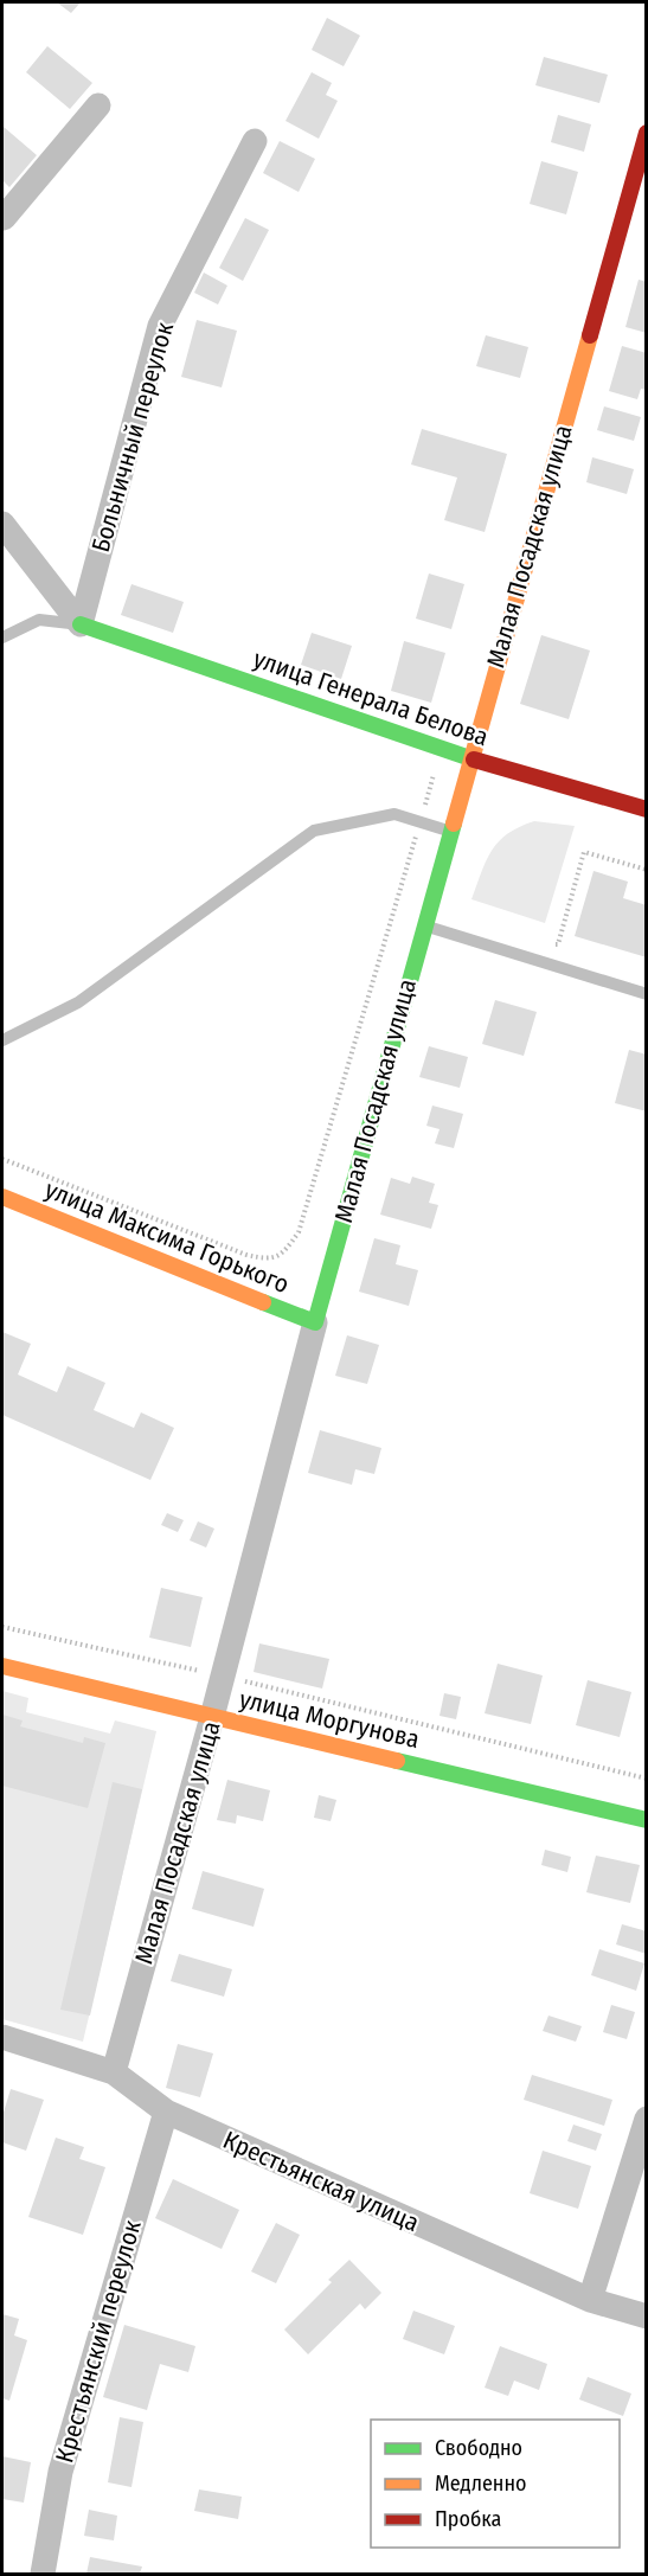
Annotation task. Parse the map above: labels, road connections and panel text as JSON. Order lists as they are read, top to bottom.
{
  "streets": {
    "main road": [
      "Малая Посадская улица",
      "улица Генерала Белова",
      "улица Максима Горького",
      "улица Моргунова"
    ],
    "street": ["Больничный переулок", "Крестьянская улица", "Крестьянский переулок"]
  },
  "crossings": [
    ["Больничный переулок", "улица Генерала Белова"],
    ["Малая Посадская улица", "улица Генерала Белова"],
    ["Малая Посадская улица", "улица Максима Горького"],
    ["Малая Посадская улица", "улица Моргунова"],
    ["Малая Посадская улица", "Крестьянская улица"],
    ["Крестьянская улица", "Крестьянский переулок"]
  ],
  "legend": ["Свободно", "Медленно", "Пробка"]
}
